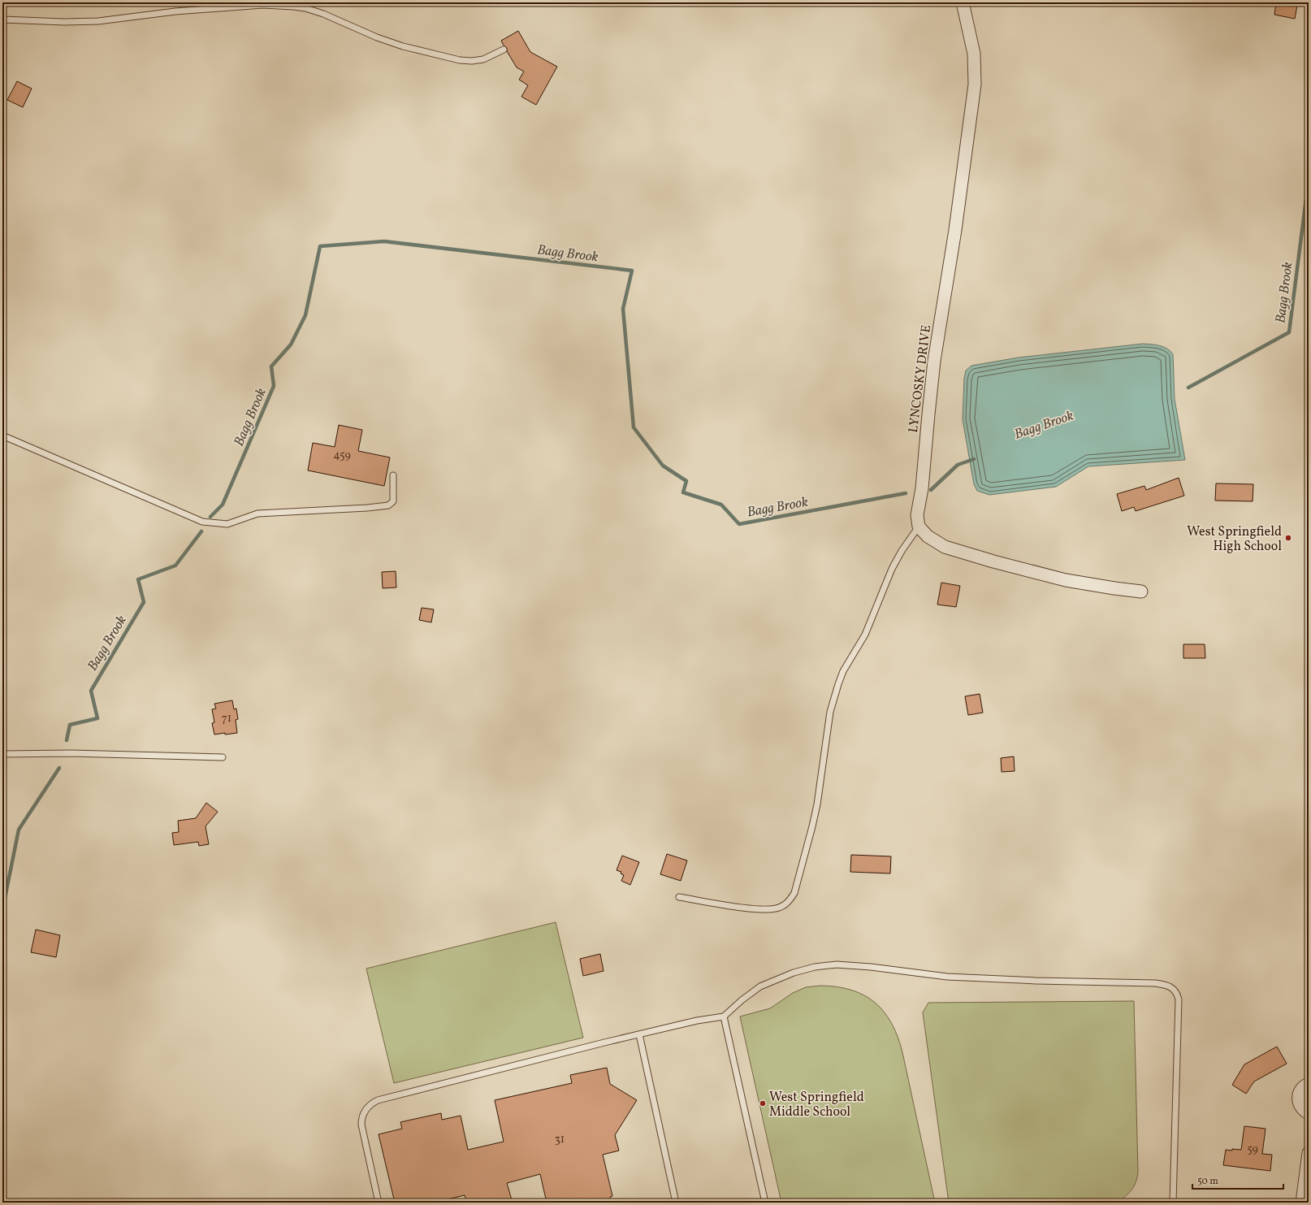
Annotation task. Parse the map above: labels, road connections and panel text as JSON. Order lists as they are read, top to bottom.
{
  "streets": {
    "street": ["LYNCOSKY DRIVE"]
  },
  "water": ["Bagg Brook"],
  "places": ["West Springfield High School", "West Springfield Middle School"],
  "house_numbers": [
    "459",
    "71",
    "31",
    "59"
  ],
  "scale_bar": "50 m"
}
